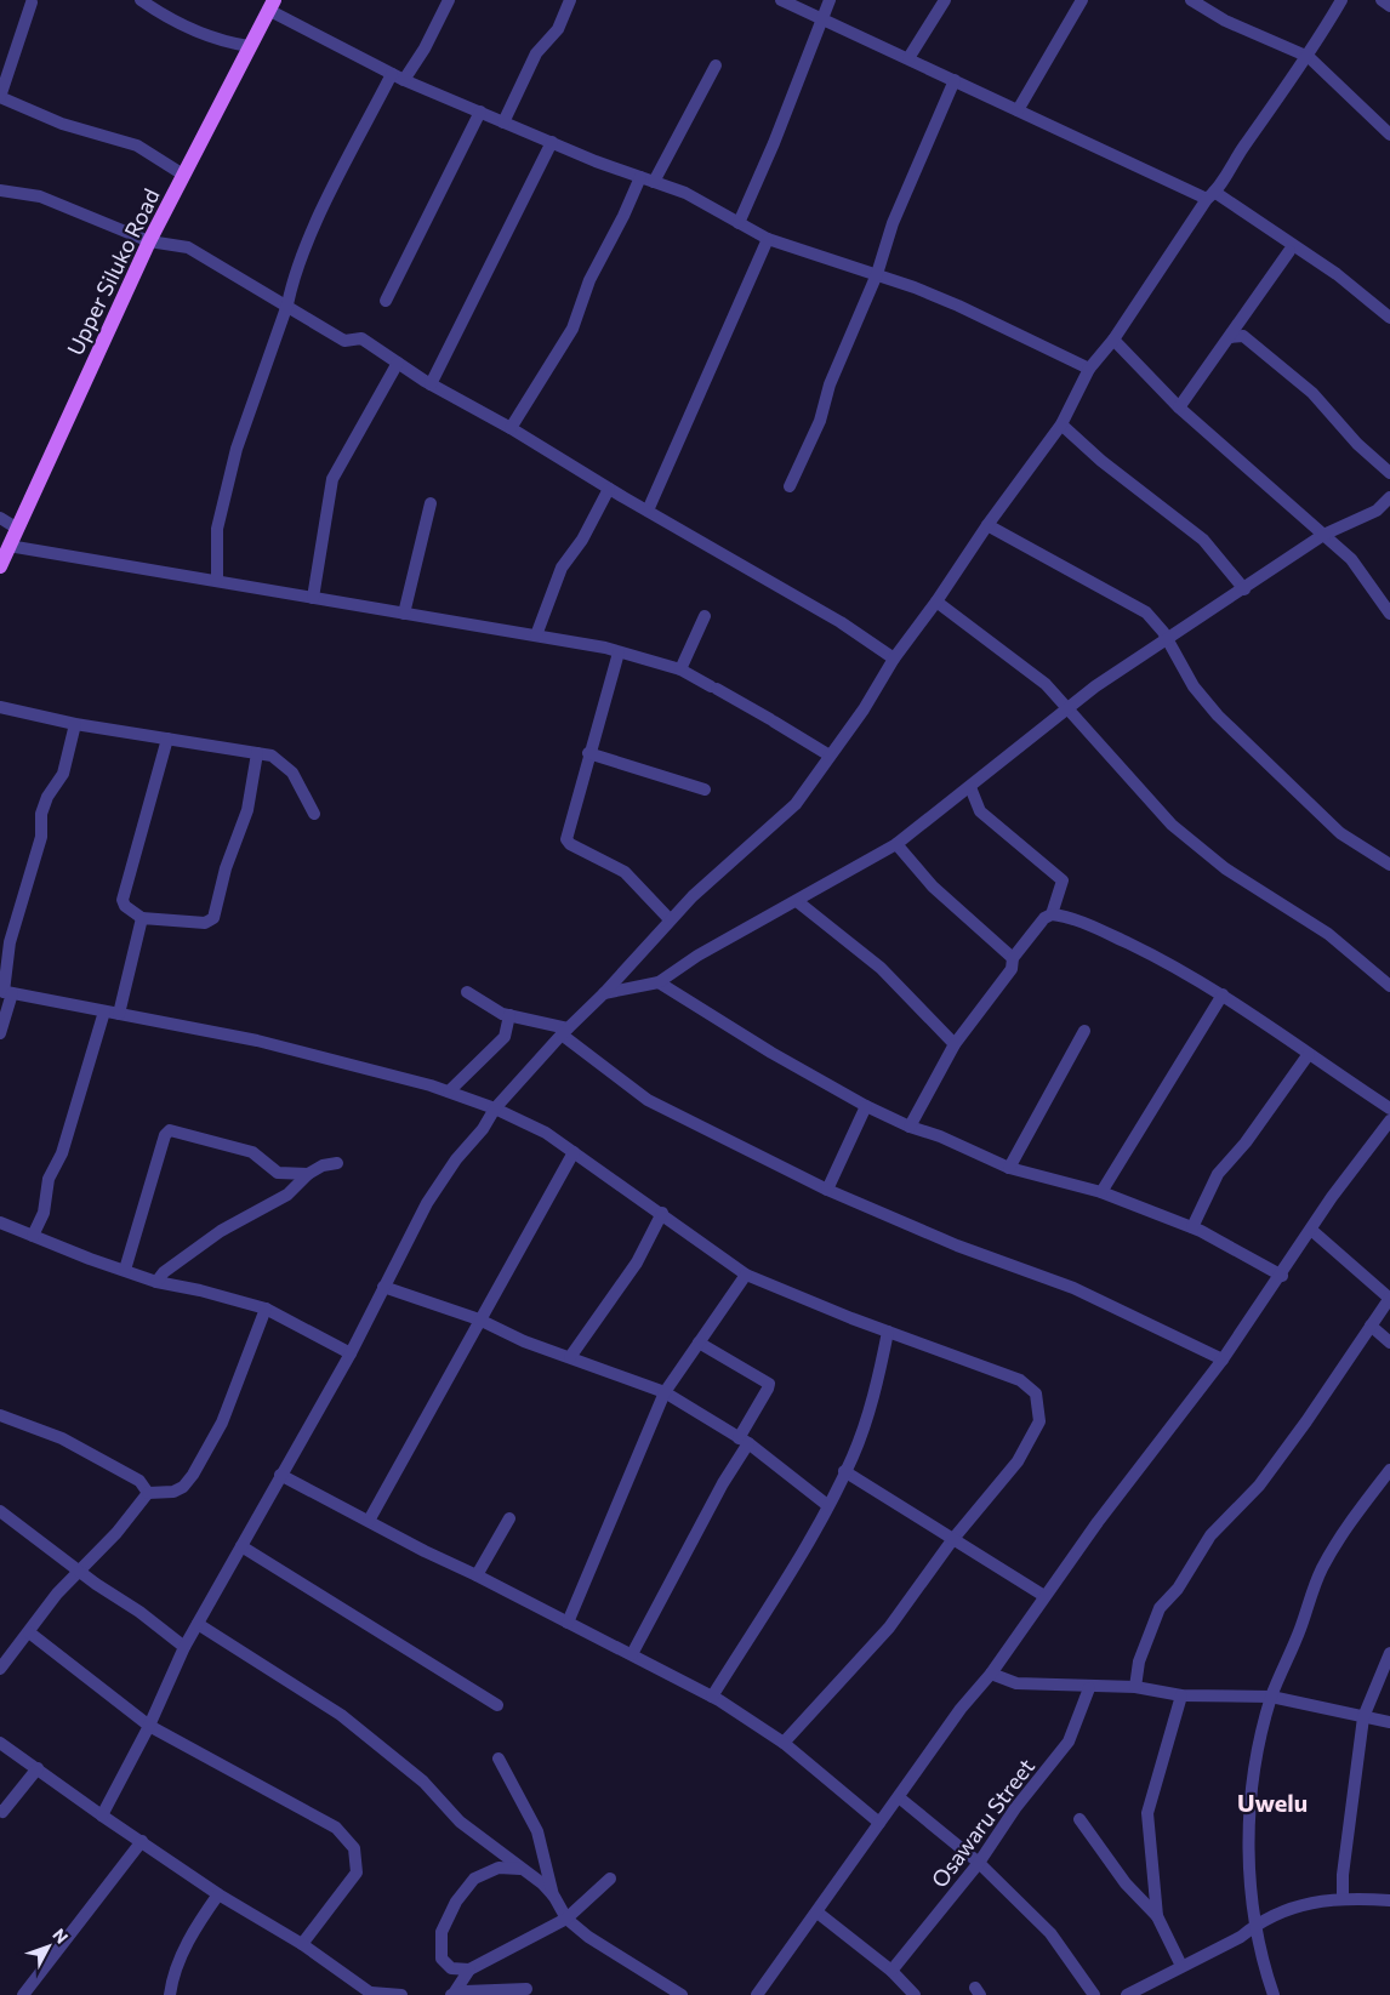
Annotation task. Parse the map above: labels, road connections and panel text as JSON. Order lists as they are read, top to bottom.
{
  "streets": {
    "main road": ["Upper Siluko Road"],
    "street": ["Osawaru Street"]
  },
  "districts": ["Uwelu"],
  "north": "top right"
}
